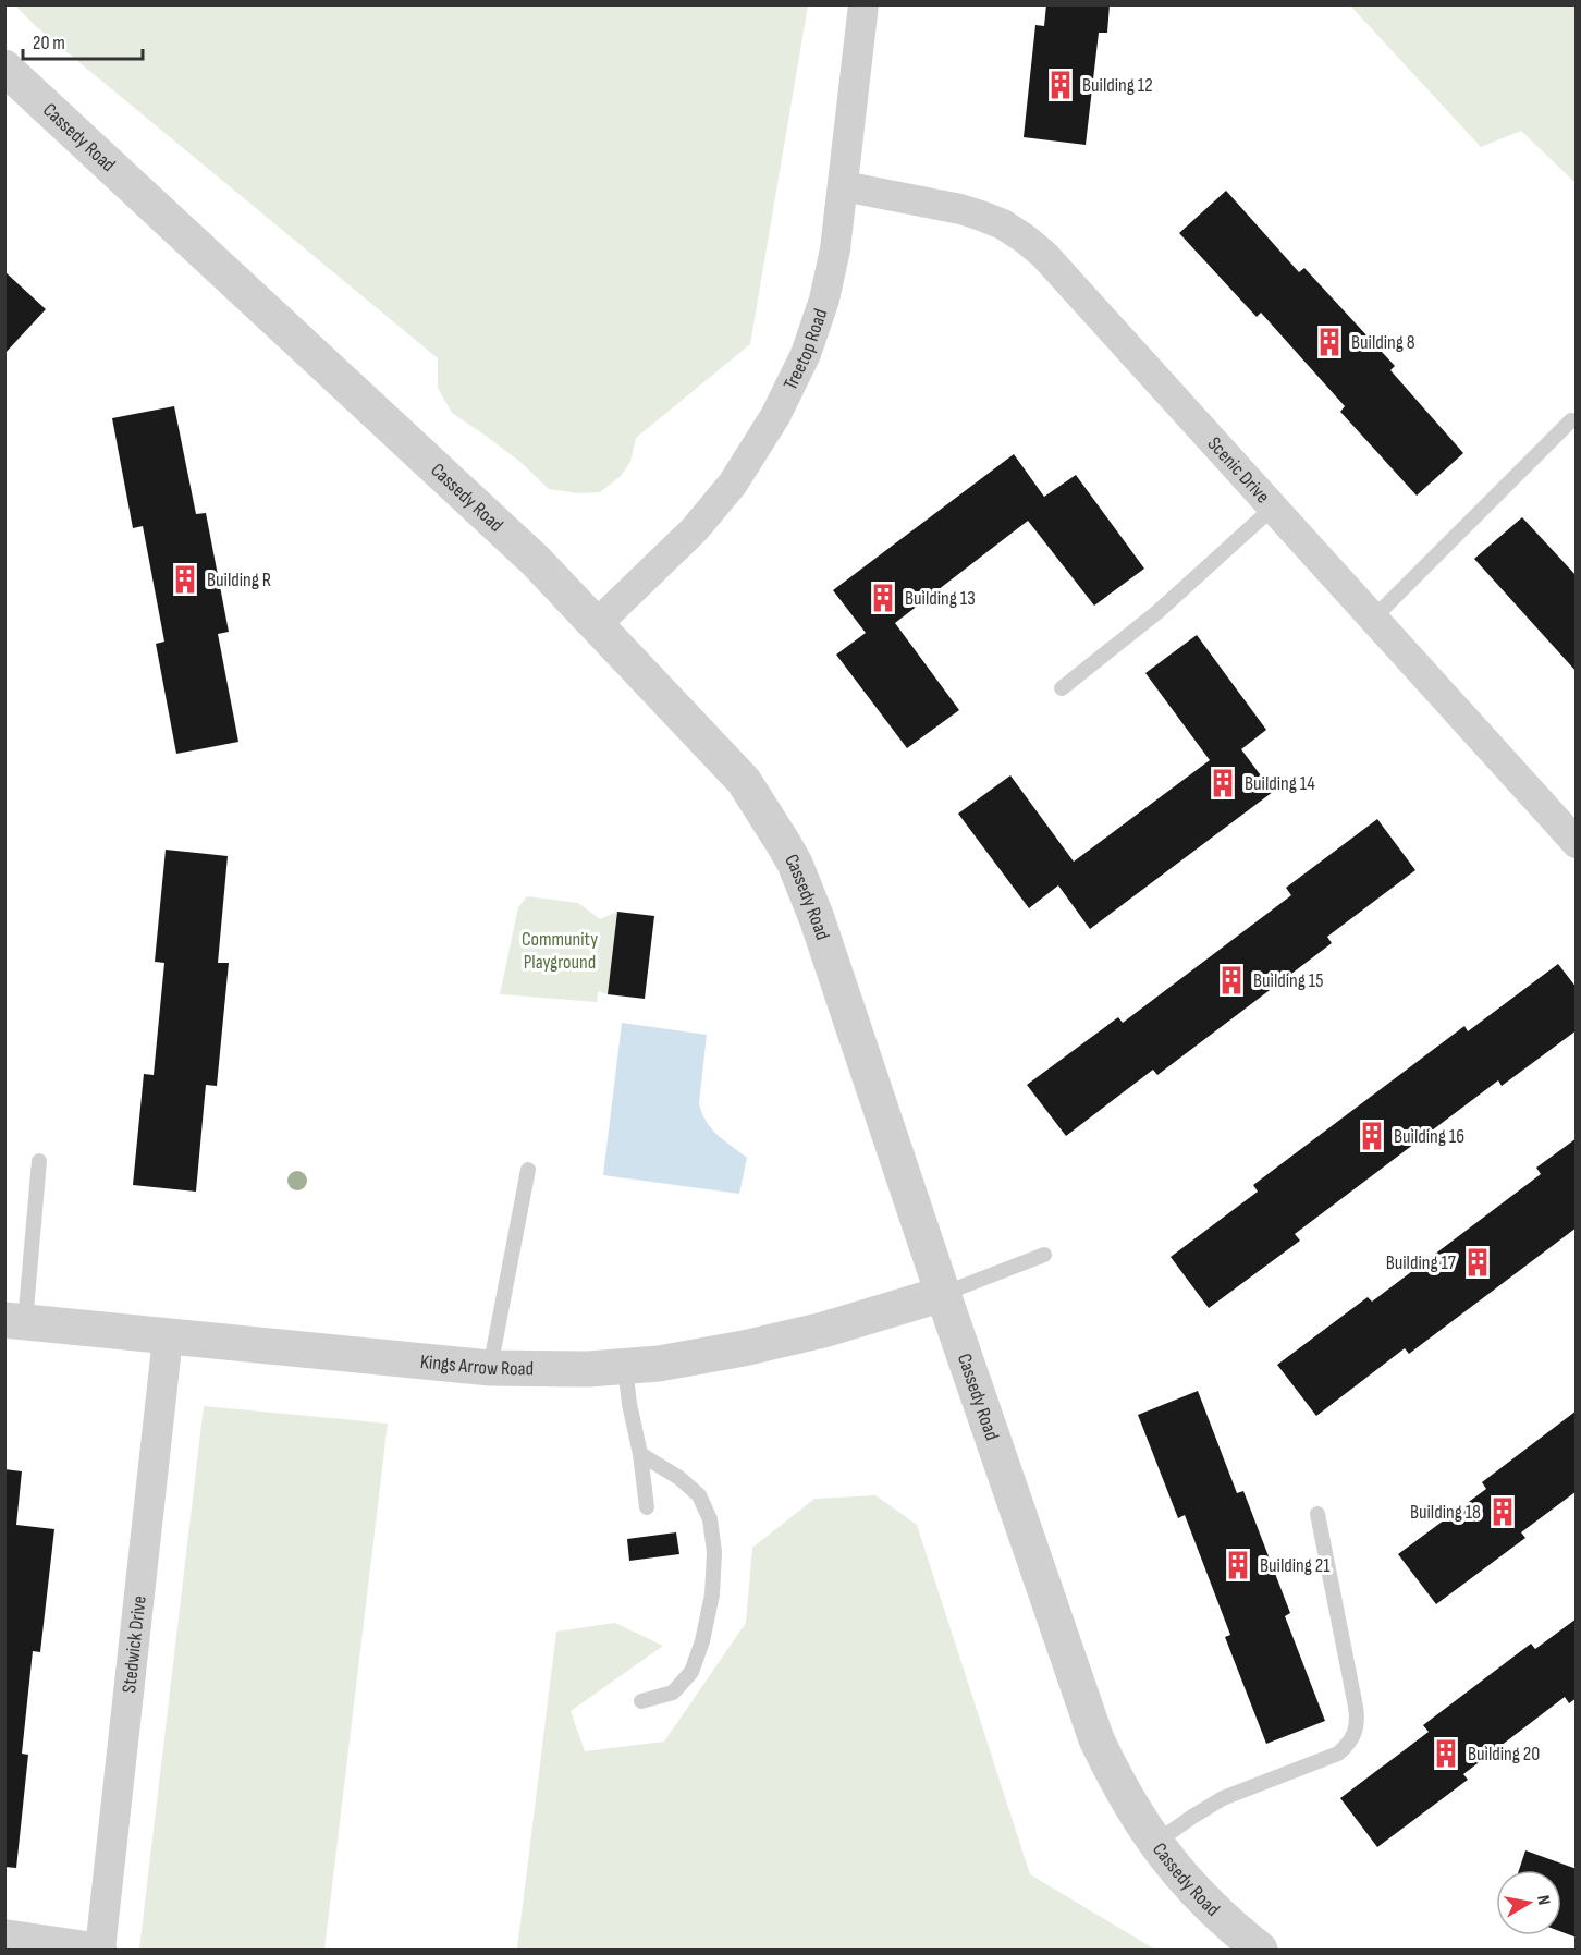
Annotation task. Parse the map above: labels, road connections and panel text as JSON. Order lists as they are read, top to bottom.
{
  "streets": {
    "street": [
      "Cassedy Road",
      "Treetop Road",
      "Scenic Drive",
      "Kings Arrow Road",
      "Stedwick Drive"
    ]
  },
  "crossings": [
    ["Cassedy Road", "Treetop Road"],
    ["Cassedy Road", "Kings Arrow Road"],
    ["Treetop Road", "Scenic Drive"],
    ["Kings Arrow Road", "Stedwick Drive"]
  ],
  "parks": ["Community Playground"],
  "places": {
    "building": [
      "Building 12",
      "Building 8",
      "Building R",
      "Building 13",
      "Building 14",
      "Building 15",
      "Building 16",
      "Building 17",
      "Building 18",
      "Building 21",
      "Building 20"
    ]
  },
  "scale_bar": "20 m",
  "north": "right"
}
